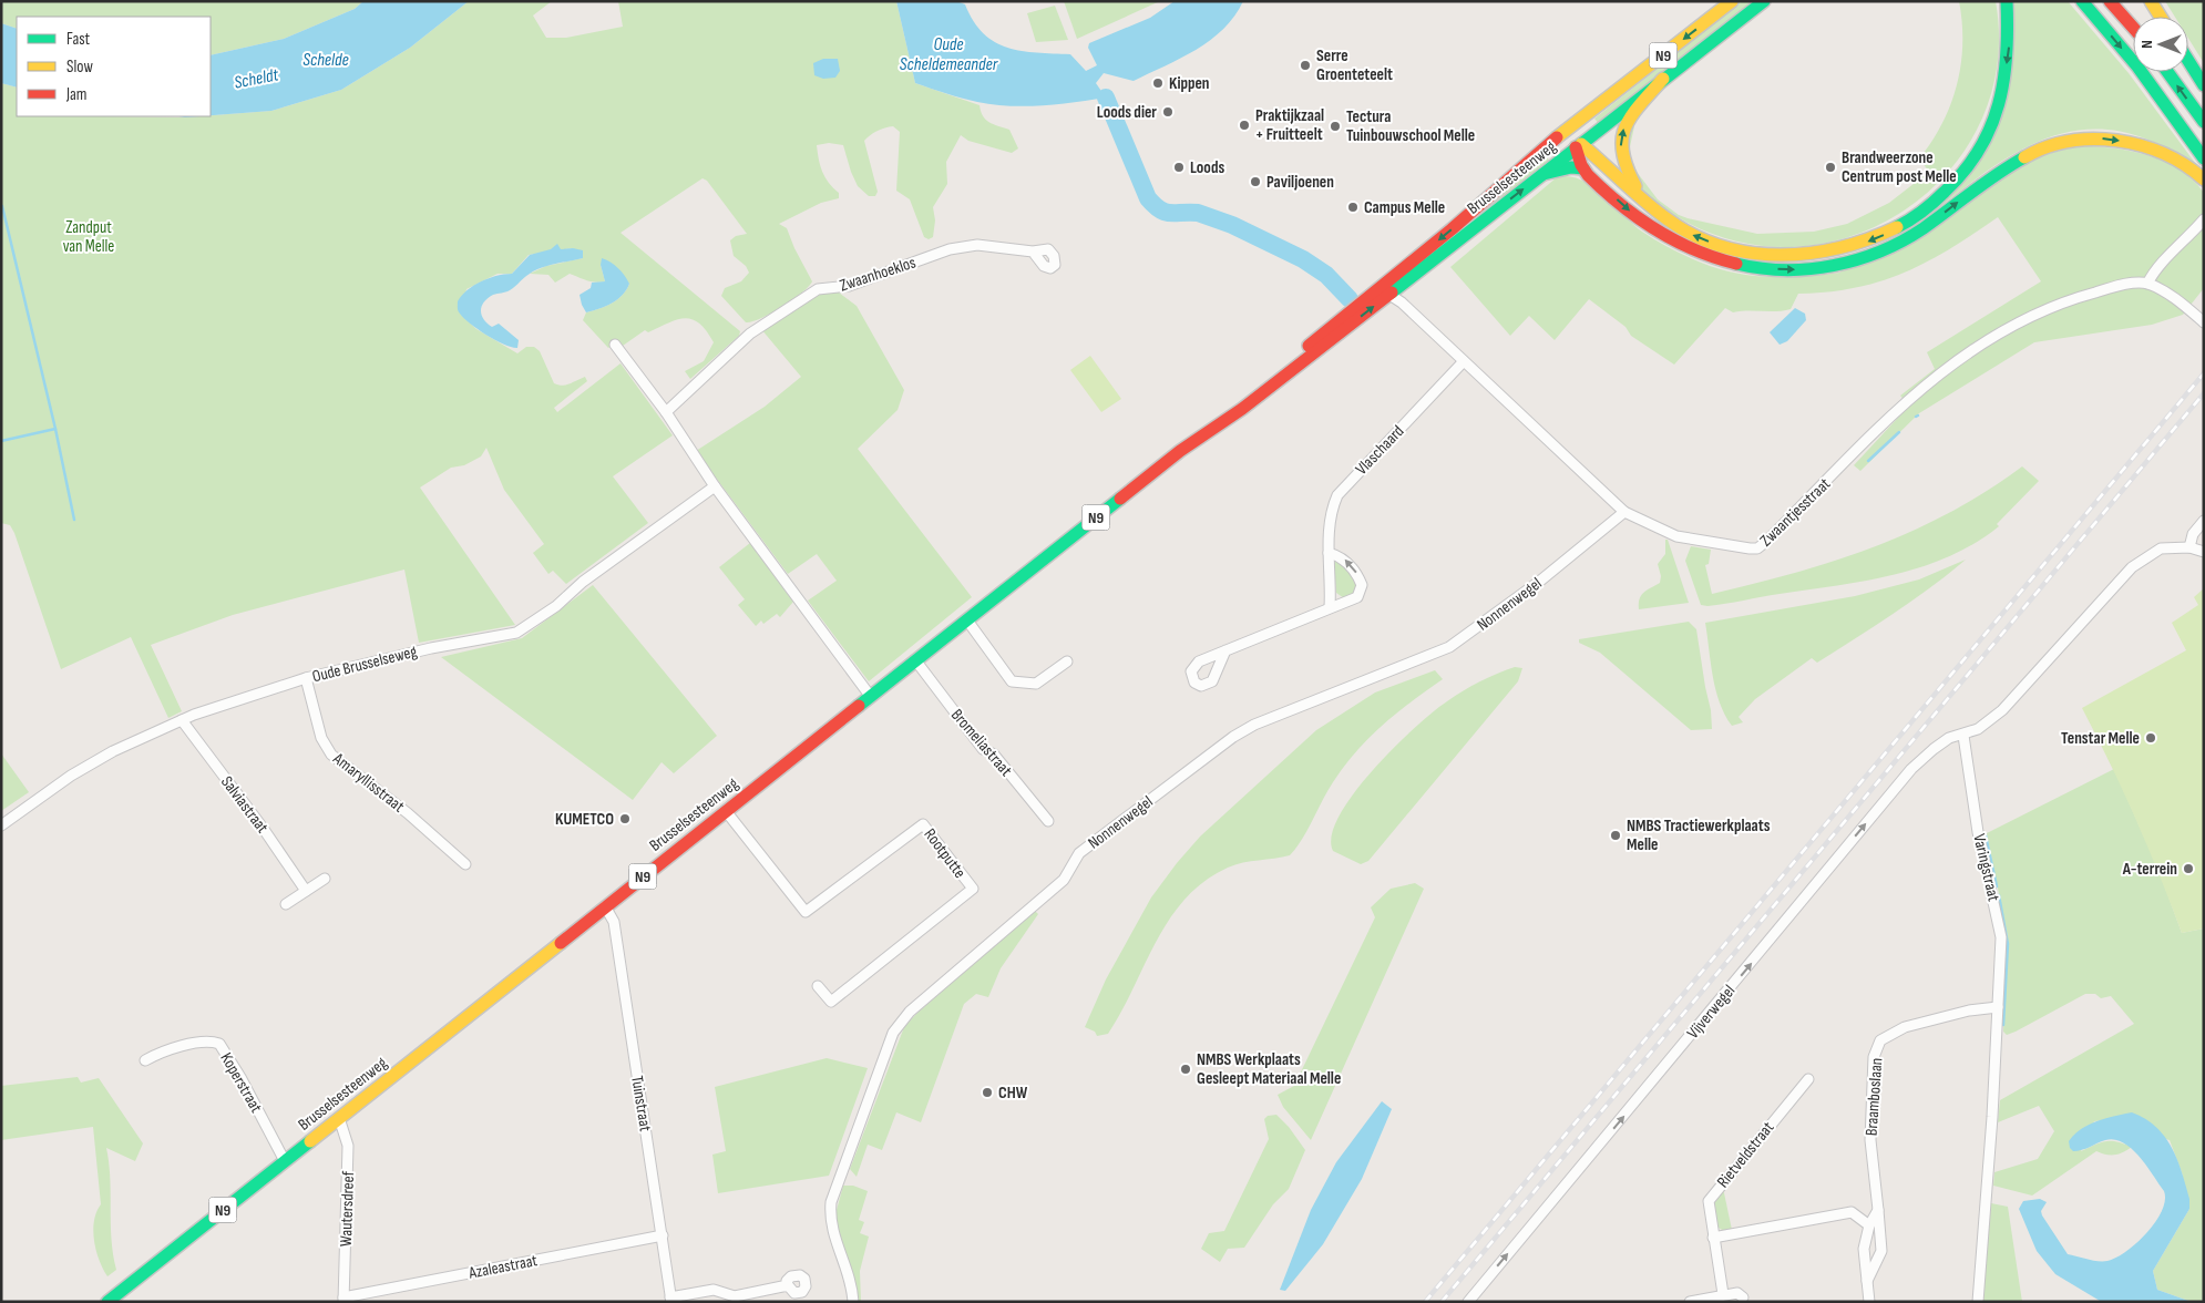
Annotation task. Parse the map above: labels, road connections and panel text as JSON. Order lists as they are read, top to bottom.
{
  "streets": {
    "main road": ["N9", "Brusselsesteenweg"],
    "street": [
      "Zwaanhoeklos",
      "Vlaschaard",
      "Zwaantjesstraat",
      "Nonnenwegel",
      "Oude Brusselseweg",
      "Bromeliastraat",
      "Amaryllisstraat",
      "Salviastraat",
      "Rootputte",
      "Varingstraat",
      "Vijverwegel",
      "Koperstraat",
      "Braamboslaan",
      "Tuinstraat",
      "Rietveldstraat",
      "Wautersdreef",
      "Azaleastraat"
    ]
  },
  "crossings": [
    ["Brusselsesteenweg", "Zwaantjesstraat"],
    ["Brusselsesteenweg", "Bromeliastraat"],
    ["Brusselsesteenweg", "Rootputte"],
    ["Brusselsesteenweg", "Koperstraat"],
    ["Brusselsesteenweg", "Tuinstraat"],
    ["Brusselsesteenweg", "Wautersdreef"],
    ["Vlaschaard", "Zwaantjesstraat"],
    ["Zwaantjesstraat", "Nonnenwegel"],
    ["Oude Brusselseweg", "Amaryllisstraat"],
    ["Oude Brusselseweg", "Salviastraat"],
    ["Varingstraat", "Vijverwegel"],
    ["Varingstraat", "Braamboslaan"],
    ["Tuinstraat", "Azaleastraat"],
    ["Wautersdreef", "Azaleastraat"]
  ],
  "one_way": ["Vijverwegel"],
  "water": ["Oude Scheldemeander", "Schelde", "Scheldt"],
  "parks": ["Zandput van Melle"],
  "places": [
    "Serre Groenteteelt",
    "Kippen",
    "Loods dier",
    "Praktijkzaal + Fruitteelt",
    "Tectura Tuinbouwschool Melle",
    "Loods",
    "Brandweerzone Centrum post Melle",
    "Paviljoenen",
    "Campus Melle",
    "Tenstar Melle",
    "KUMETCO",
    "NMBS Tractiewerkplaats Melle",
    "A-terrein",
    "NMBS Werkplaats Gesleept Materiaal Melle",
    "CHW"
  ],
  "legend": ["Fast", "Slow", "Jam"],
  "north": "left"
}
